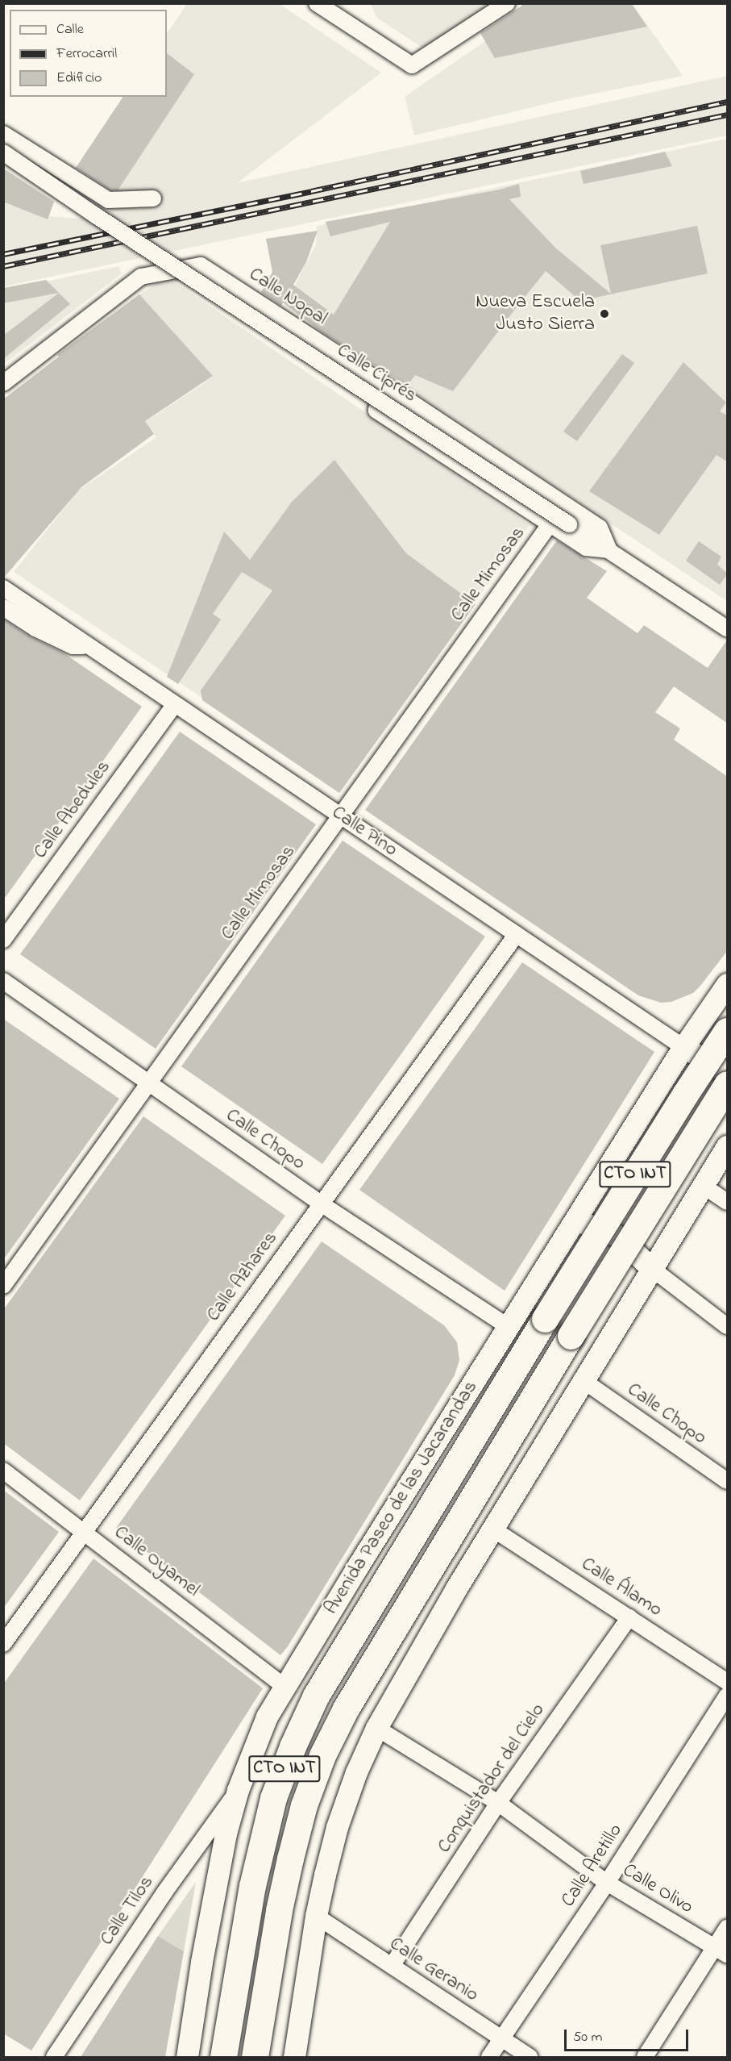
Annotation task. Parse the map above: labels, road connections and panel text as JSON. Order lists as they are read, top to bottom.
{
  "streets": {
    "highway": ["CTO INT"],
    "main road": ["Calle Pino", "Avenida Paseo de las Jacarandas"],
    "street": [
      "Calle Nopal",
      "Calle Ciprés",
      "Calle Mimosas",
      "Calle Abedules",
      "Calle Chopo",
      "Calle Azhares",
      "Calle Oyamel",
      "Calle Álamo",
      "Conquistador del Cielo",
      "Calle Aretillo",
      "Calle Olivo",
      "Calle Tilos",
      "Calle Geranio"
    ]
  },
  "crossings": [
    ["Calle Nopal", "Calle Ciprés"],
    ["Calle Mimosas", "Calle Pino"],
    ["Calle Mimosas", "Calle Chopo"],
    ["Calle Abedules", "Calle Pino"],
    ["Calle Pino", "Calle Azhares"],
    ["Calle Pino", "Avenida Paseo de las Jacarandas"],
    ["Calle Chopo", "CTO INT"],
    ["Calle Chopo", "Calle Azhares"],
    ["Calle Chopo", "Avenida Paseo de las Jacarandas"],
    ["CTO INT", "Calle Álamo"],
    ["CTO INT", "Calle Olivo"],
    ["CTO INT", "Calle Geranio"],
    ["Calle Azhares", "Calle Oyamel"],
    ["Avenida Paseo de las Jacarandas", "Calle Oyamel"],
    ["Avenida Paseo de las Jacarandas", "Calle Tilos"],
    ["Calle Álamo", "Conquistador del Cielo"],
    ["Conquistador del Cielo", "Calle Olivo"],
    ["Conquistador del Cielo", "Calle Geranio"],
    ["Calle Aretillo", "Calle Olivo"],
    ["Calle Aretillo", "Calle Geranio"]
  ],
  "places": ["Nueva Escuela Justo Sierra"],
  "legend": ["Calle", "Ferrocarril", "Edificio"],
  "scale_bar": "50 m"
}
